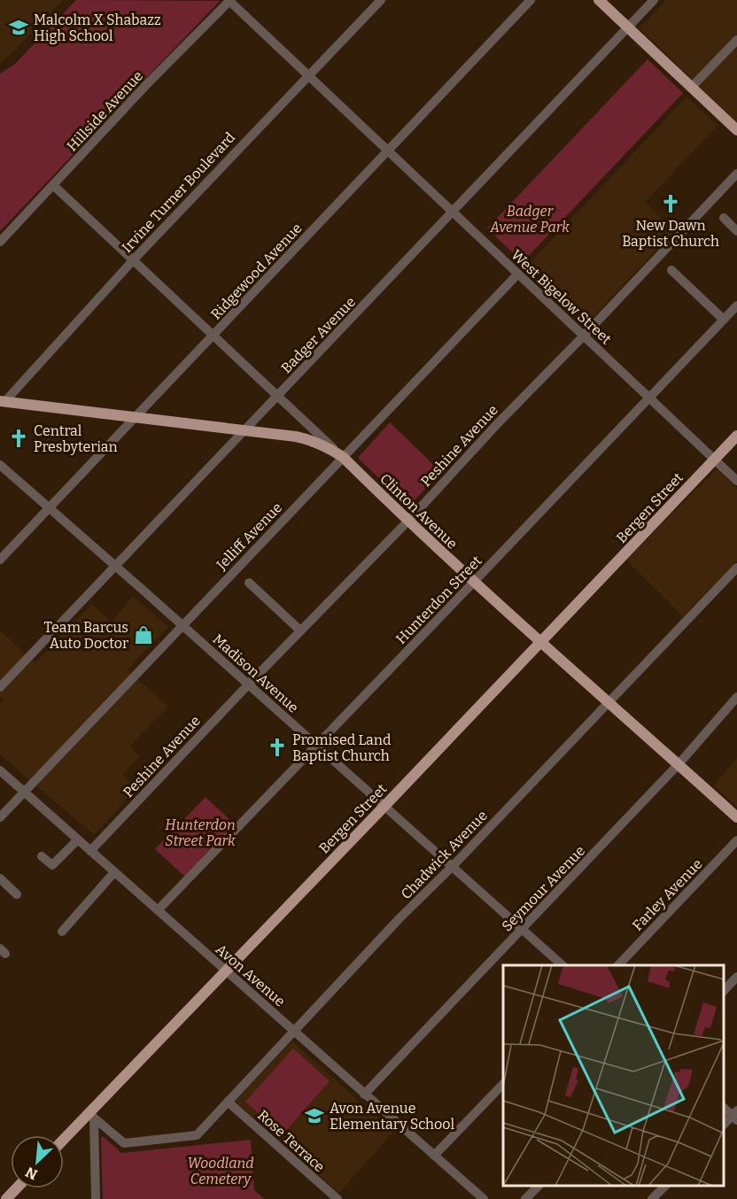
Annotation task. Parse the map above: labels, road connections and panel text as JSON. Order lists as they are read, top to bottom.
{
  "streets": {
    "main road": ["Bergen Street", "Clinton Avenue"],
    "street": [
      "Hillside Avenue",
      "Irvine Turner Boulevard",
      "Ridgewood Avenue",
      "West Bigelow Street",
      "Badger Avenue",
      "Peshine Avenue",
      "Jelliff Avenue",
      "Hunterdon Street",
      "Madison Avenue",
      "Chadwick Avenue",
      "Seymour Avenue",
      "Farley Avenue",
      "Avon Avenue",
      "Rose Terrace"
    ]
  },
  "crossings": [
    ["Hillside Avenue", "West Bigelow Street"],
    ["Irvine Turner Boulevard", "West Bigelow Street"],
    ["Irvine Turner Boulevard", "Clinton Avenue"],
    ["Ridgewood Avenue", "West Bigelow Street"],
    ["Ridgewood Avenue", "Clinton Avenue"],
    ["Ridgewood Avenue", "Madison Avenue"],
    ["West Bigelow Street", "Badger Avenue"],
    ["West Bigelow Street", "Peshine Avenue"],
    ["West Bigelow Street", "Bergen Street"],
    ["West Bigelow Street", "Jelliff Avenue"],
    ["West Bigelow Street", "Hunterdon Street"],
    ["Badger Avenue", "Clinton Avenue"],
    ["Badger Avenue", "Madison Avenue"],
    ["Peshine Avenue", "Clinton Avenue"],
    ["Peshine Avenue", "Madison Avenue"],
    ["Peshine Avenue", "Avon Avenue"],
    ["Bergen Street", "Clinton Avenue"],
    ["Bergen Street", "Madison Avenue"],
    ["Bergen Street", "Chadwick Avenue"],
    ["Bergen Street", "Avon Avenue"],
    ["Clinton Avenue", "Jelliff Avenue"],
    ["Clinton Avenue", "Hunterdon Street"],
    ["Clinton Avenue", "Chadwick Avenue"],
    ["Clinton Avenue", "Seymour Avenue"],
    ["Jelliff Avenue", "Madison Avenue"],
    ["Jelliff Avenue", "Avon Avenue"],
    ["Hunterdon Street", "Madison Avenue"],
    ["Hunterdon Street", "Avon Avenue"],
    ["Madison Avenue", "Chadwick Avenue"],
    ["Madison Avenue", "Seymour Avenue"],
    ["Chadwick Avenue", "Avon Avenue"],
    ["Chadwick Avenue", "Rose Terrace"],
    ["Seymour Avenue", "Avon Avenue"]
  ],
  "parks": ["Badger Avenue Park", "Hunterdon Street Park", "Woodland Cemetery"],
  "places": {
    "school or university": ["Malcolm X Shabazz High School", "Avon Avenue Elementary School"],
    "church": ["New Dawn Baptist Church", "Central Presbyterian", "Promised Land Baptist Church"],
    "shop": ["Team Barcus Auto Doctor"]
  },
  "north": "bottom left"
}
